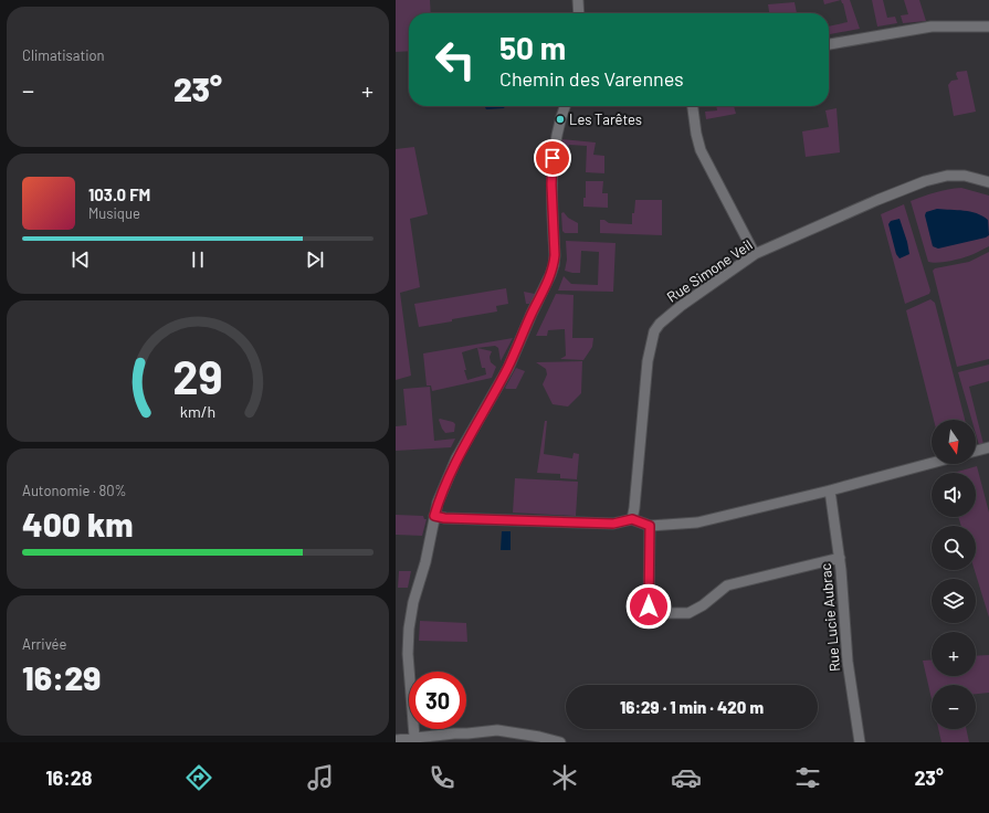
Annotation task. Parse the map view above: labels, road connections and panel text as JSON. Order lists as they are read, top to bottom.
{
  "streets": {
    "street": ["Rue Simone Veil", "Rue Lucie Aubrac"]
  },
  "places": ["Les Tarêtes"],
  "north": "bottom",
  "page": {
    "tile": [
      "Climatisation",
      ["Autonomie · 80%", "400 km"],
      ["Arrivée", "16:29"]
    ],
    "turn": ["50 m", "Chemin des Varennes"],
    "heat": ["−", "23°", "+"],
    "song": ["103.0 FM", "Musique"],
    "map_buttons": ["+", "−"],
    "limit": "30",
    "trip": "16:29 · 1 min · 420 m",
    "tabs": ["16:28", "23°"],
    "gauge": ["29", "km/h"]
  }
}
